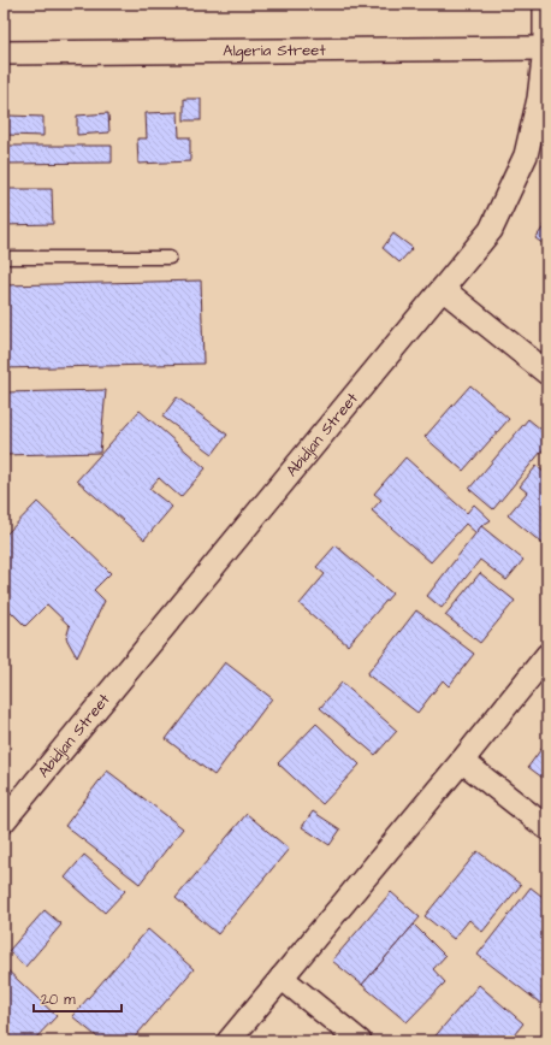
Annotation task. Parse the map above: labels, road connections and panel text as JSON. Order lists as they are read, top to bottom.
{
  "streets": {
    "street": ["Algeria Street", "Abidjan Street"]
  },
  "crossings": [
    ["Algeria Street", "Abidjan Street"]
  ],
  "scale_bar": "20 m"
}
